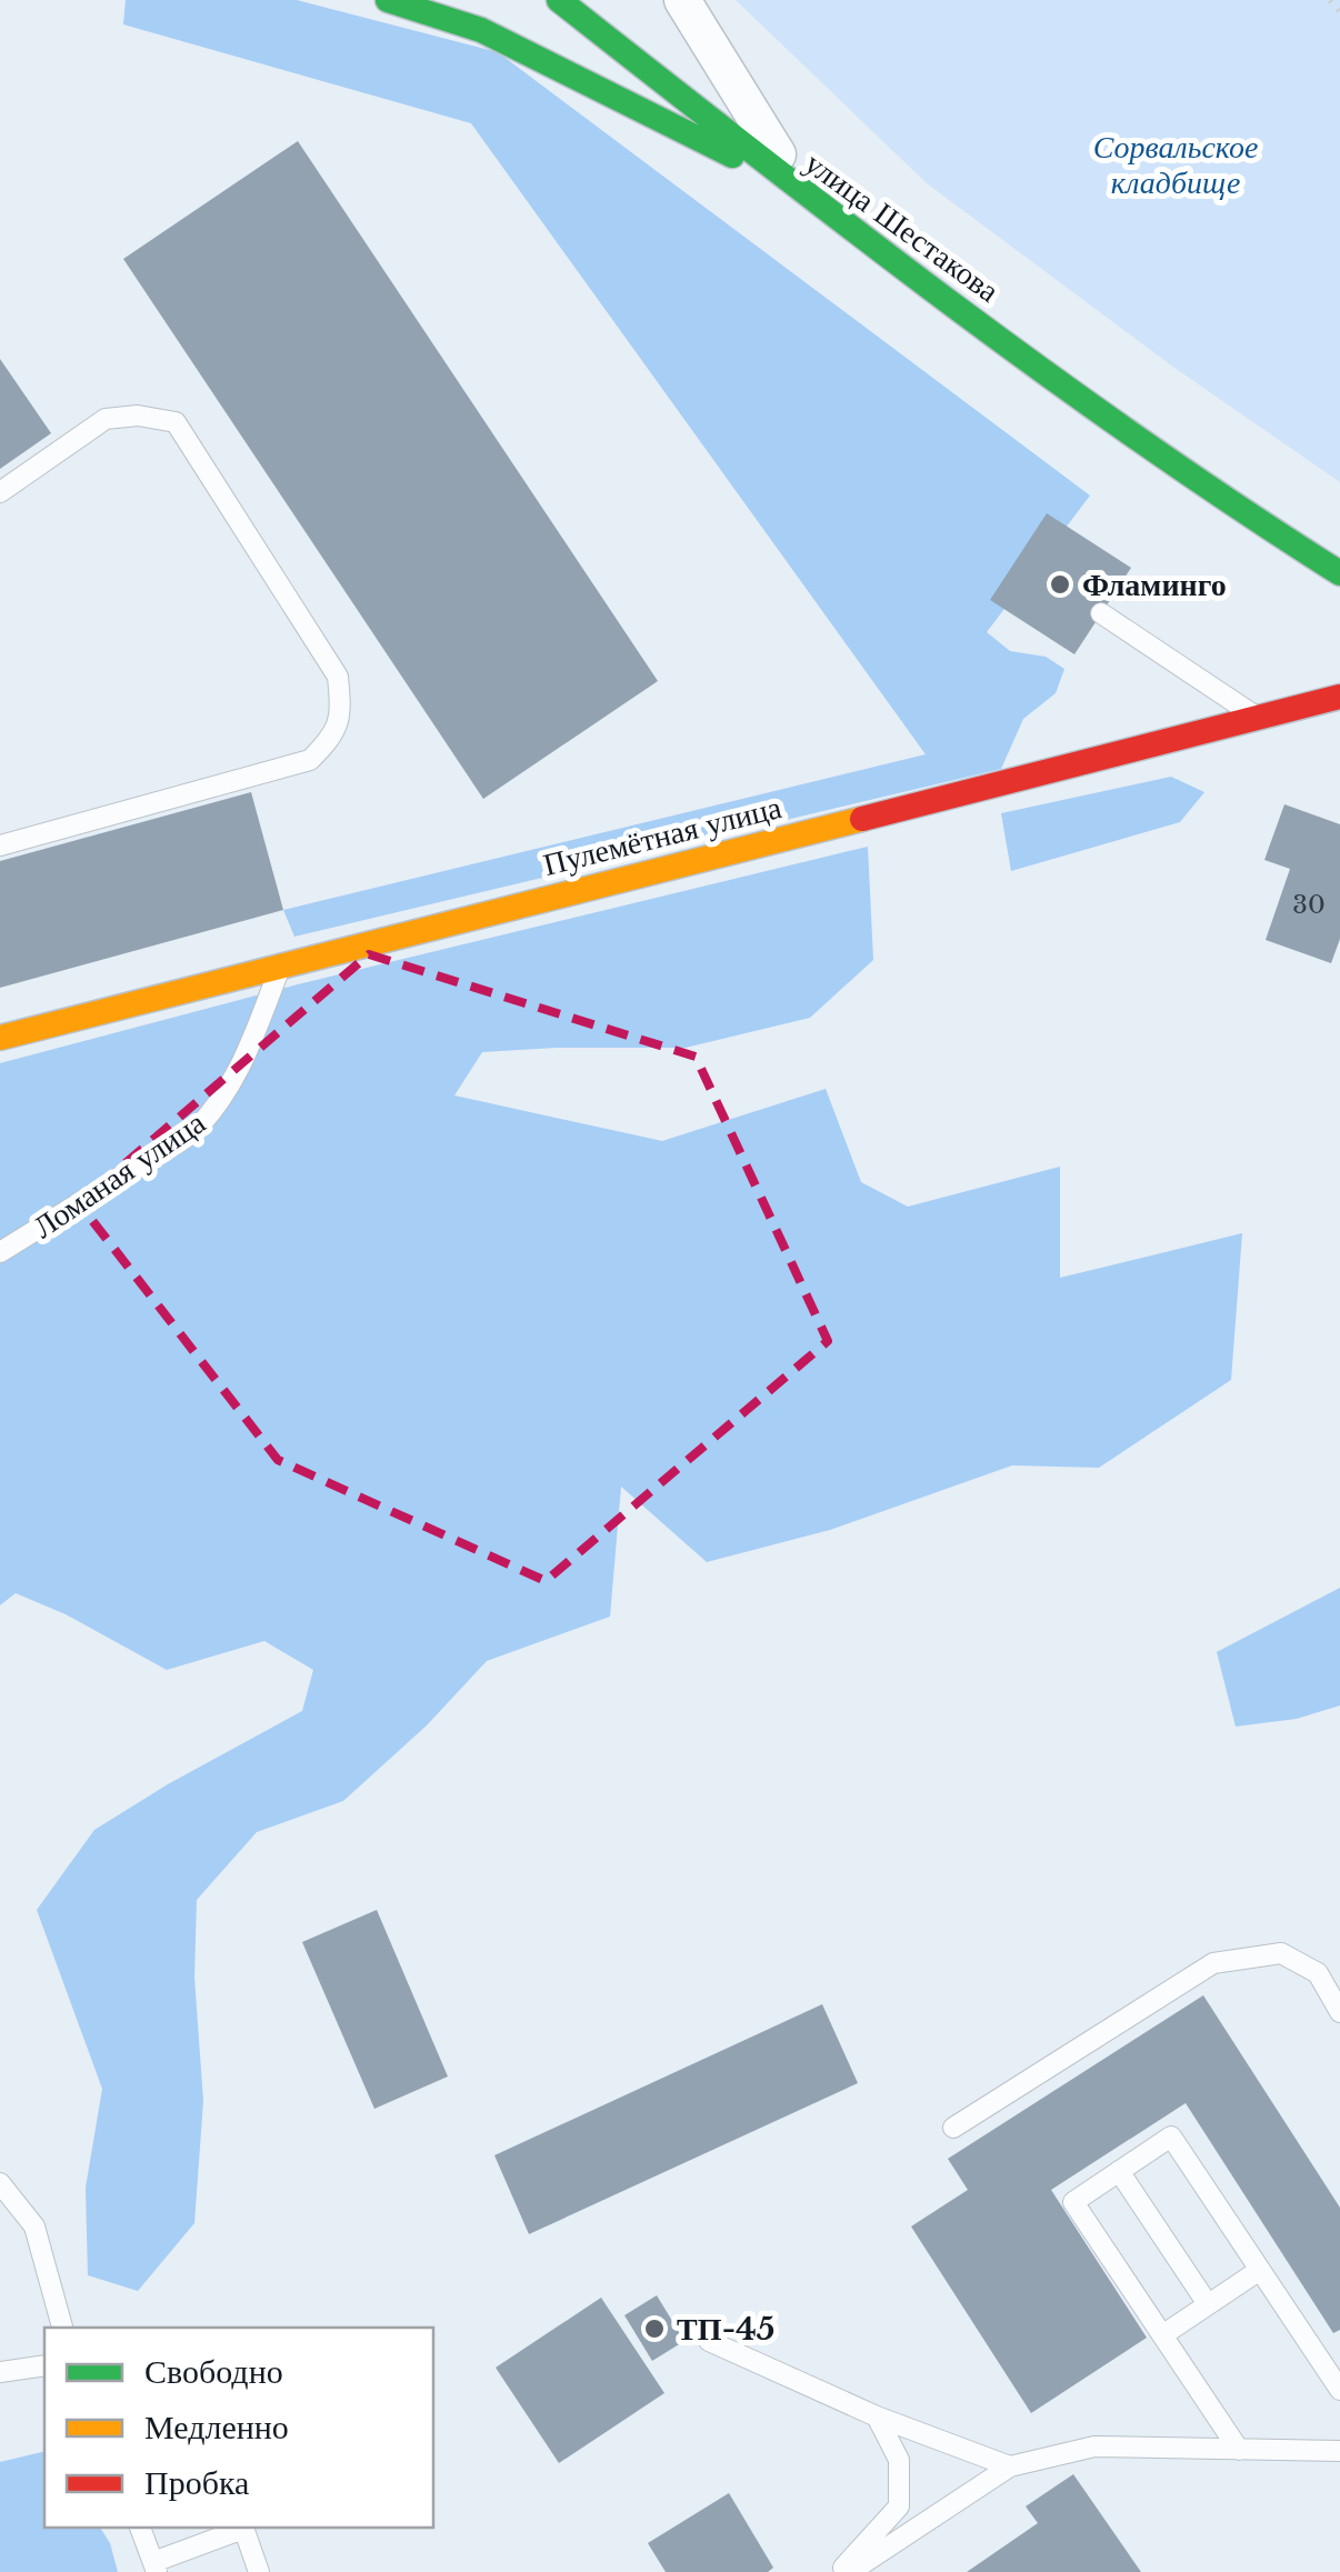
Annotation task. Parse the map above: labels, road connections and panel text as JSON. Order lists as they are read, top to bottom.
{
  "streets": {
    "street": ["улица Шестакова", "Пулемётная улица"],
    "lane": ["Ломаная улица"]
  },
  "crossings": [
    ["Пулемётная улица", "Ломаная улица"]
  ],
  "parks": ["Сорвальское кладбище"],
  "places": ["Фламинго", "ТП-45"],
  "house_numbers": ["30"],
  "legend": ["Свободно", "Медленно", "Пробка"]
}
